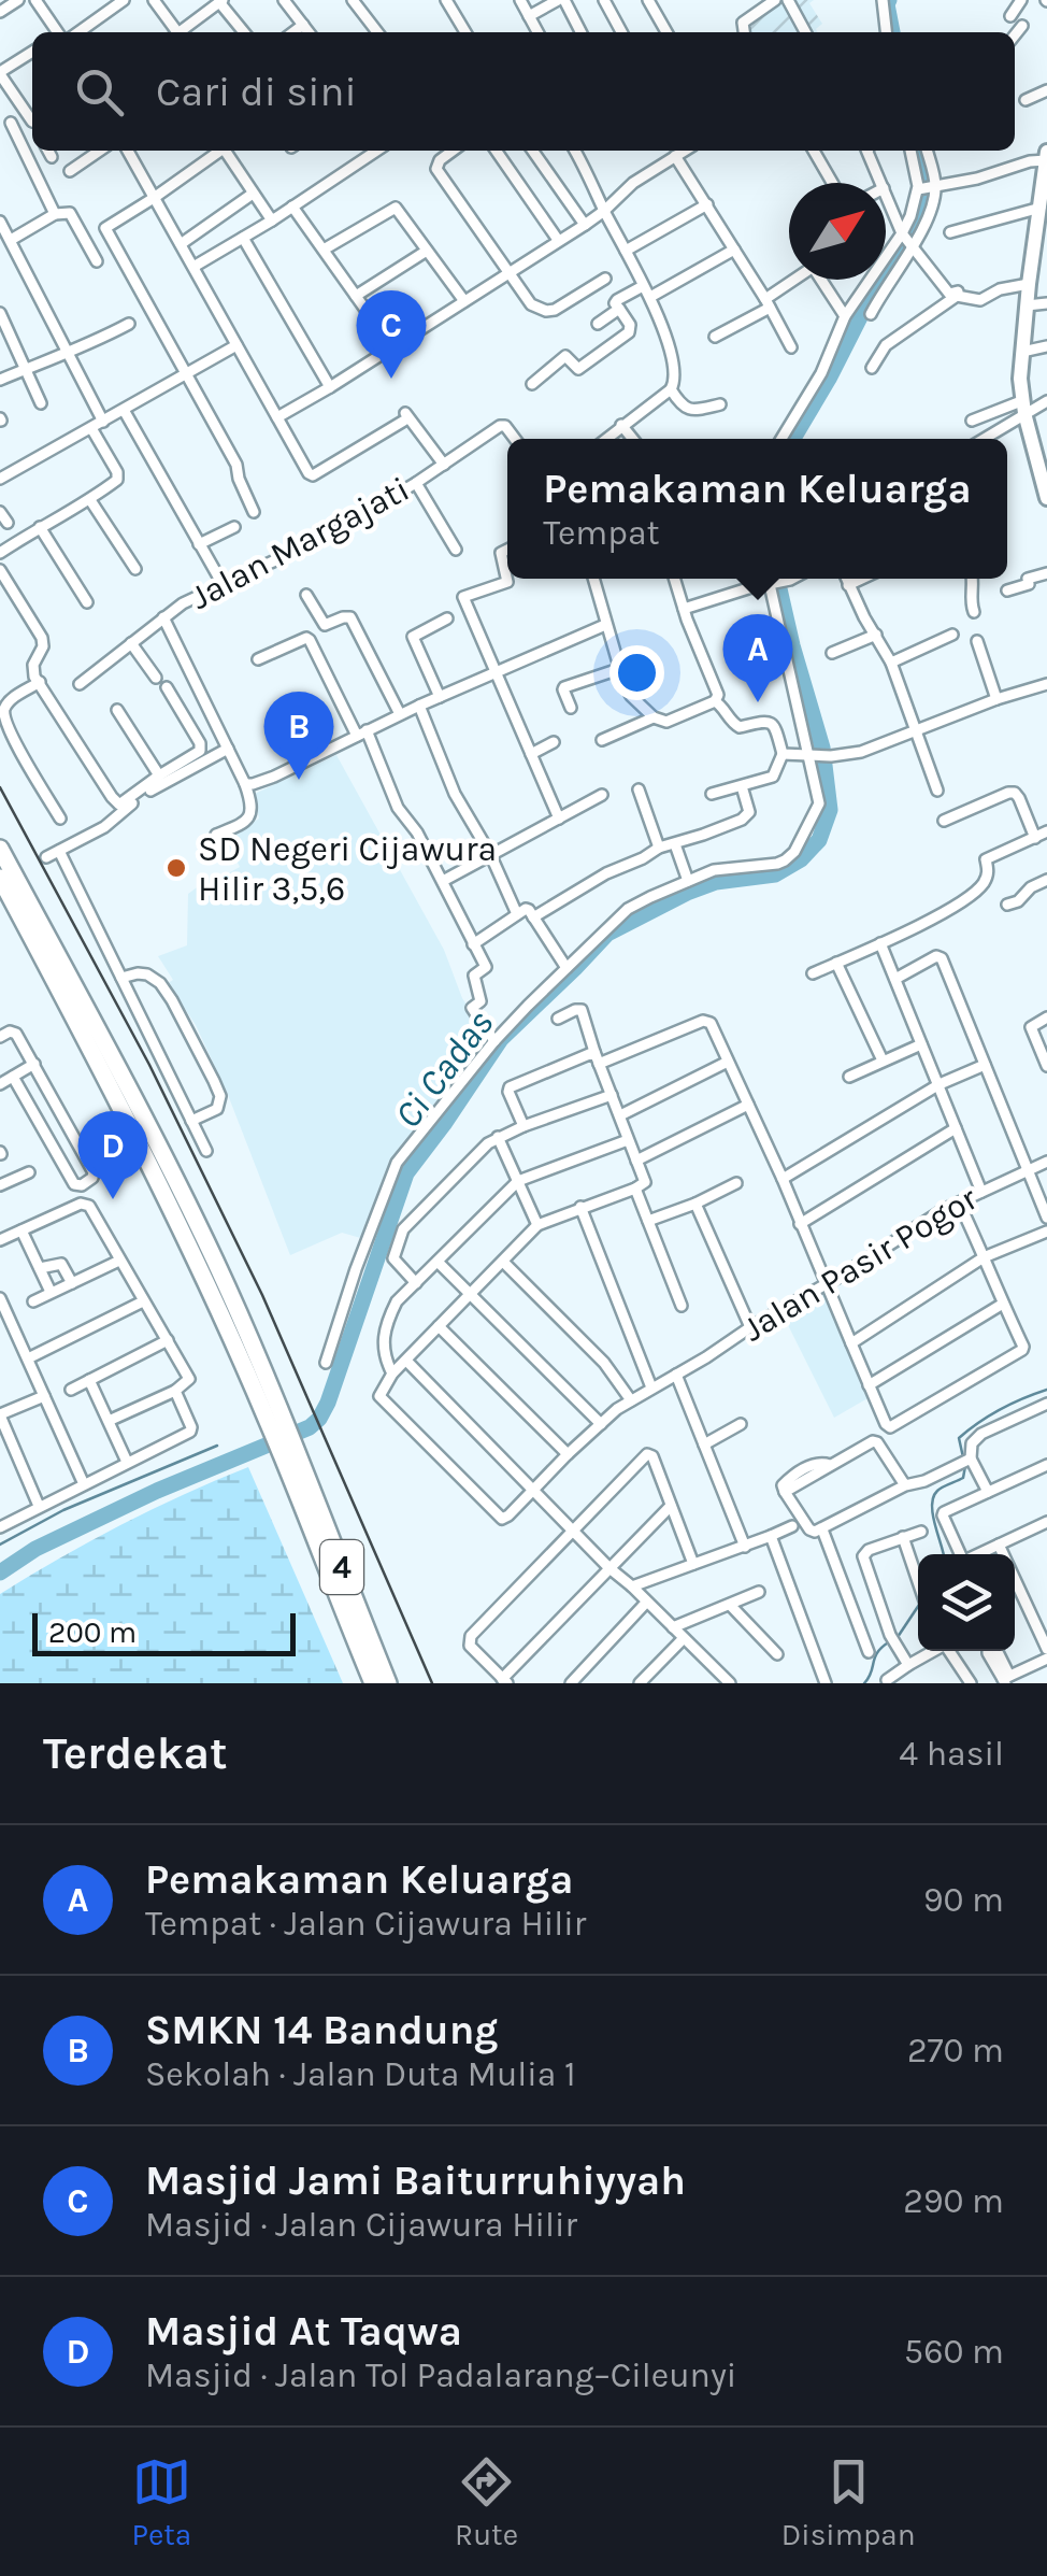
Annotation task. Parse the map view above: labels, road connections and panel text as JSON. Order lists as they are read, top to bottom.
{
  "streets": {
    "highway": ["4"],
    "street": ["Jalan Margajati", "Jalan Pasir Pogor"]
  },
  "water": ["Ci Cadas"],
  "places": ["SD Negeri Cijawura Hilir 3,5,6"],
  "scale_bar": "200 m",
  "north": "top right",
  "page": {
    "search": "Cari di sini",
    "pins": [
      "C",
      "A",
      "B",
      "D"
    ],
    "popup": ["Pemakaman Keluarga", "Tempat"],
    "scale": "200 m",
    "heading": ["Terdekat", "4 hasil"],
    "list": [
      {
        "mark": "A",
        "name": "Pemakaman Keluarga",
        "note": "Tempat · Jalan Cijawura Hilir",
        "value": "90 m"
      },
      {
        "mark": "B",
        "name": "SMKN 14 Bandung",
        "note": "Sekolah · Jalan Duta Mulia 1",
        "value": "270 m"
      },
      {
        "mark": "C",
        "name": "Masjid Jami Baiturruhiyyah",
        "note": "Masjid · Jalan Cijawura Hilir",
        "value": "290 m"
      },
      {
        "mark": "D",
        "name": "Masjid At Taqwa",
        "note": "Masjid · Jalan Tol Padalarang–Cileunyi",
        "value": "560 m"
      }
    ],
    "nav": ["Peta", "Rute", "Disimpan"]
  }
}
